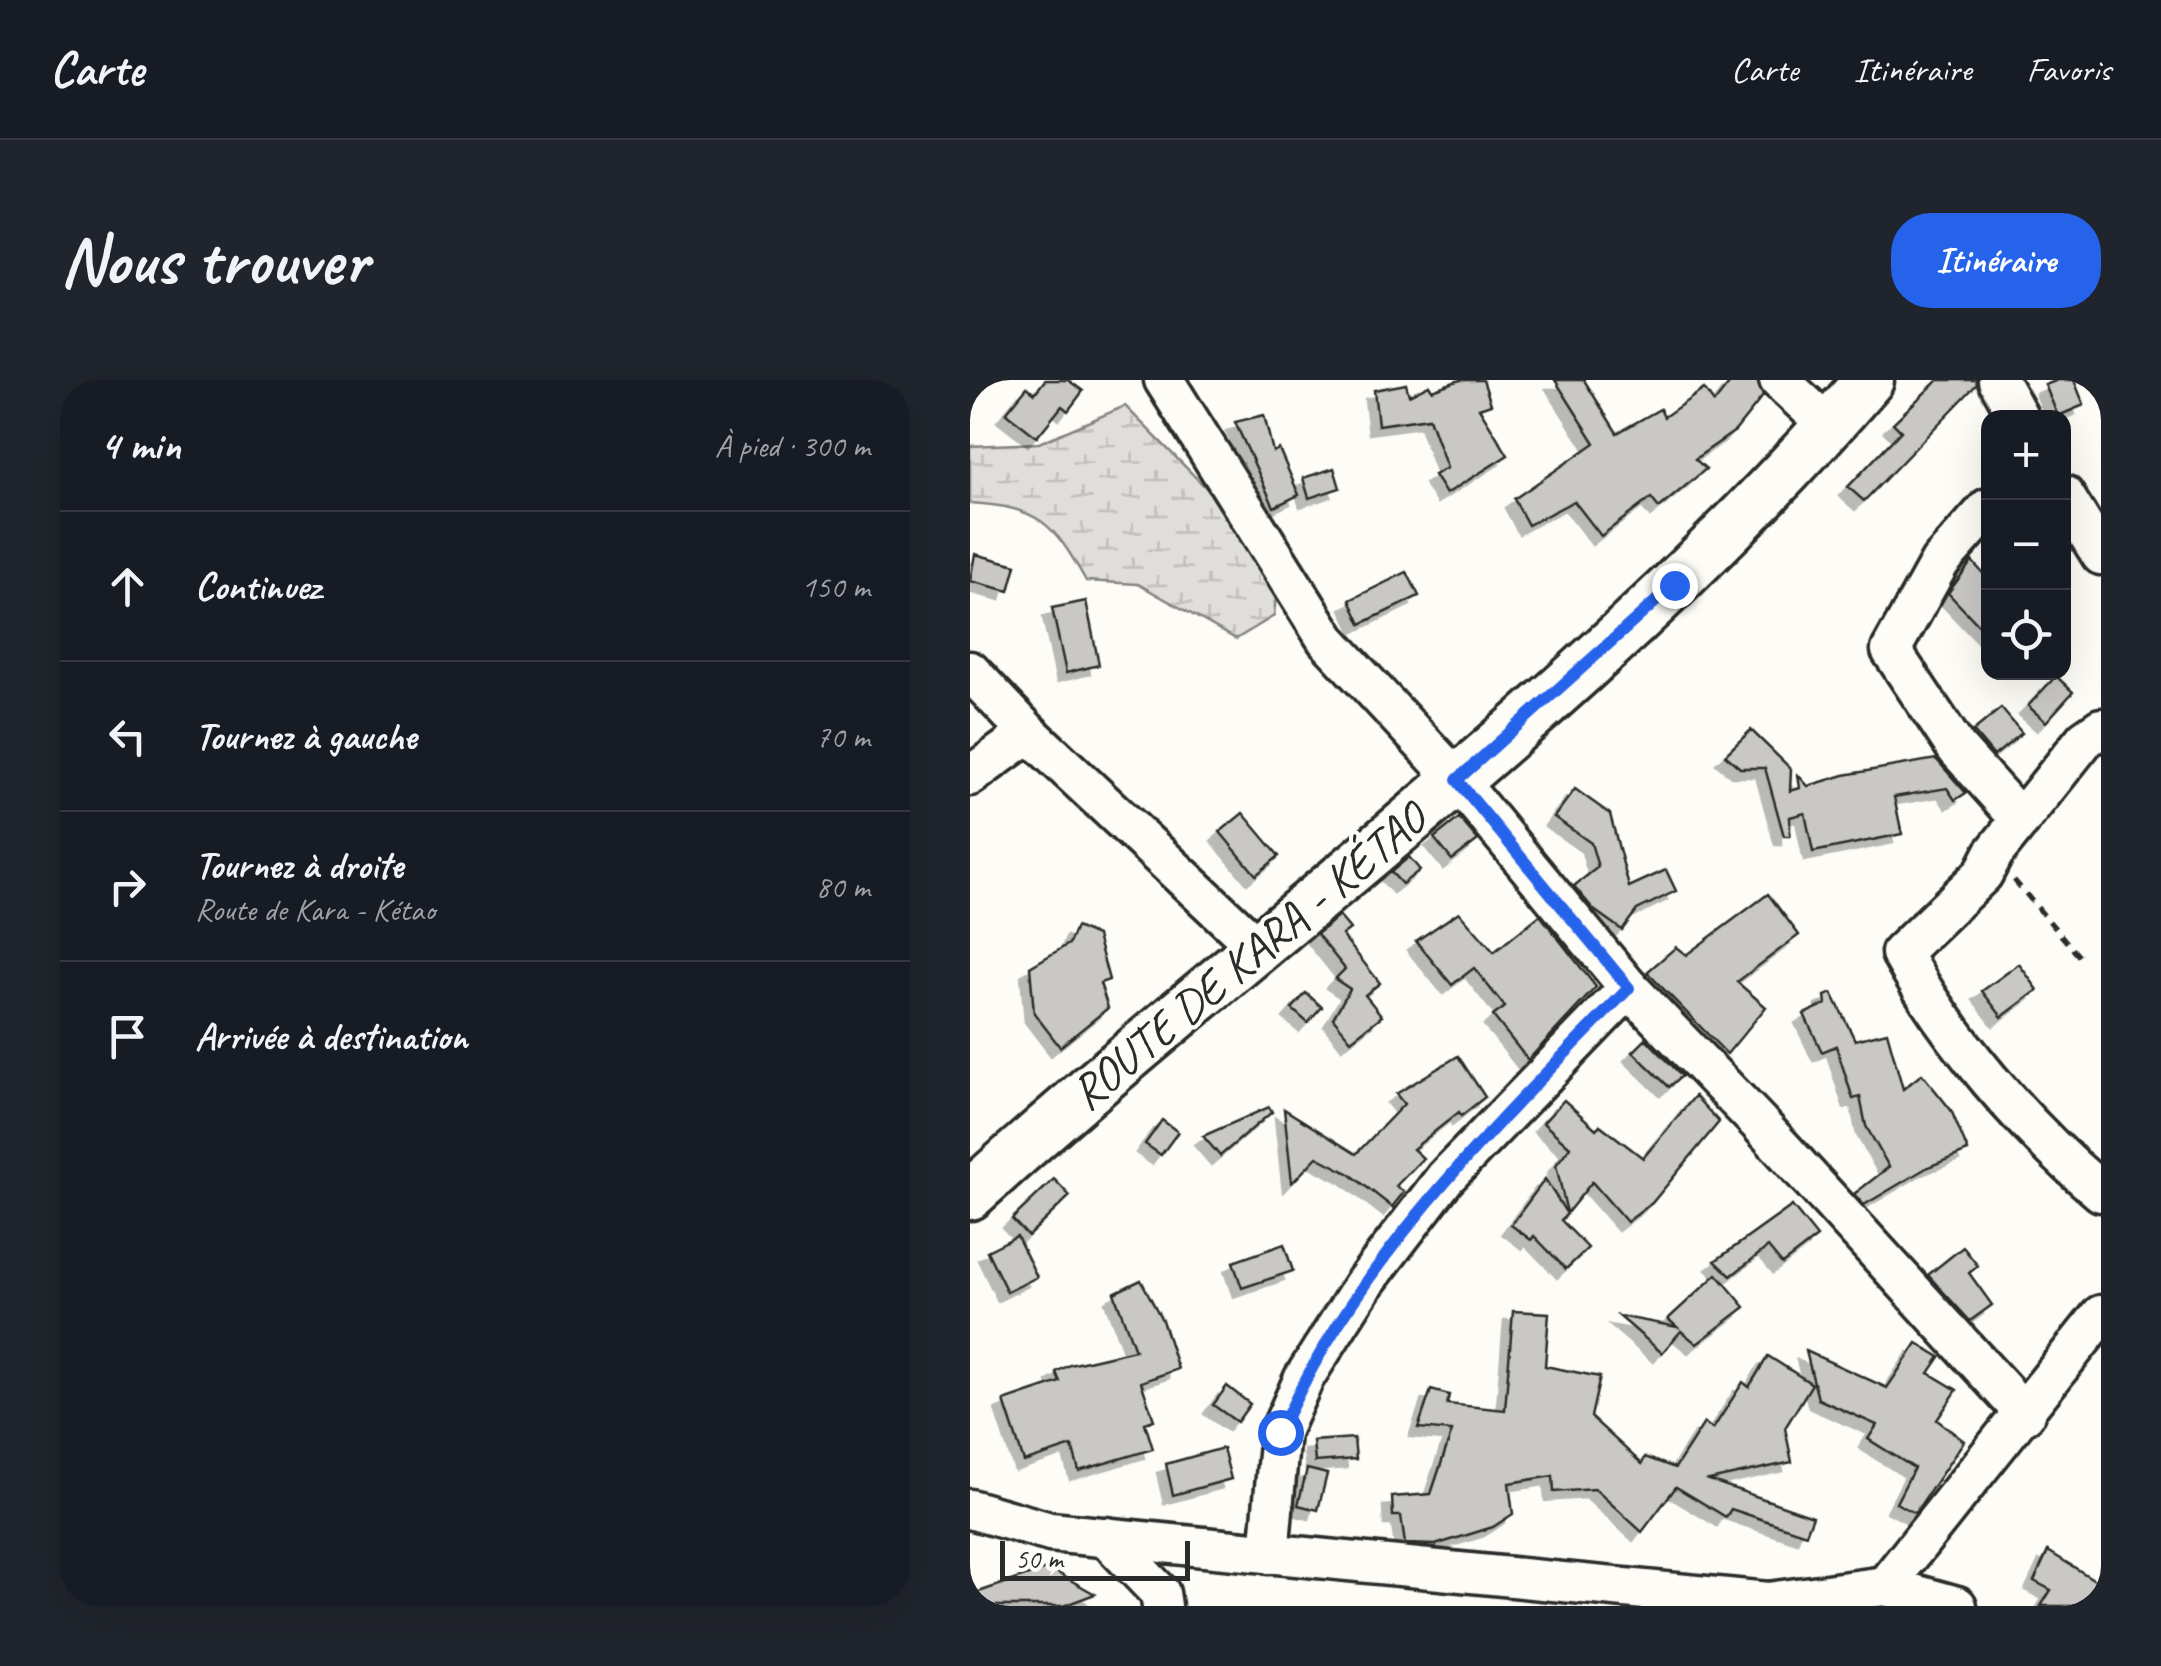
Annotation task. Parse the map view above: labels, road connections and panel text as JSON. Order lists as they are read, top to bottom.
{
  "streets": {
    "main road": ["ROUTE DE KARA - KÉTAO"]
  },
  "scale_bar": "50 m",
  "page": {
    "header": "Carte",
    "nav": ["Carte", "Itinéraire", "Favoris"],
    "buttons": "Itinéraire",
    "title": "Nous trouver",
    "heading": ["4 min", "À pied · 300 m"],
    "map_buttons": ["+", "−"],
    "list": [
      ["Continuez", "150 m"],
      ["Tournez à gauche", "70 m"],
      ["Tournez à droite", "Route de Kara - Kétao", "80 m"],
      "Arrivée à destination"
    ],
    "scale": "50 m"
  }
}
